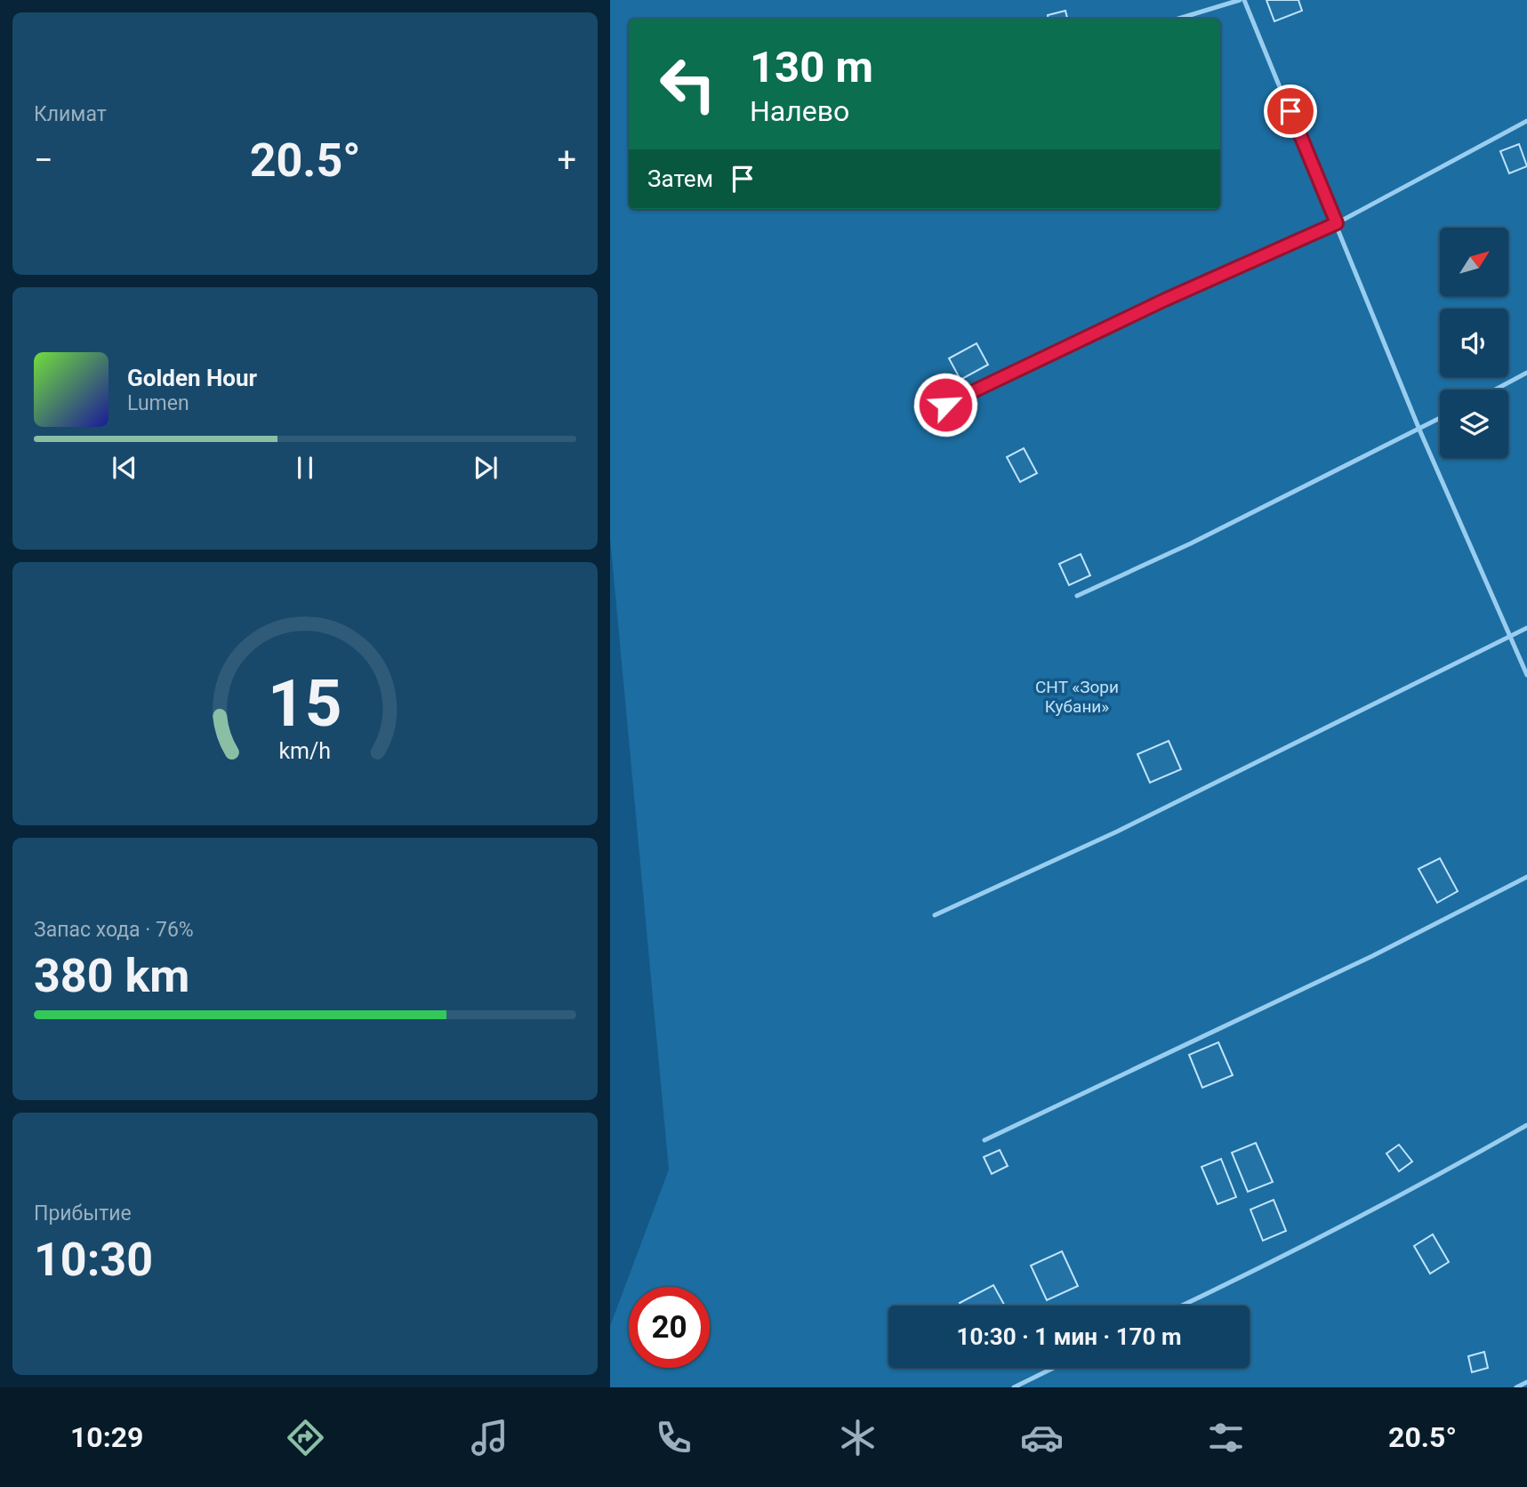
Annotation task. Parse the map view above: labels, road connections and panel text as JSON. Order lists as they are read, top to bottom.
{
  "parks": ["СНТ «Зори Кубани»"],
  "north": "top right",
  "page": {
    "tile": [
      "Климат",
      ["Запас хода · 76%", "380 km"],
      ["Прибытие", "10:30"]
    ],
    "turn": ["130 m", "Налево"],
    "heat": ["−", "20.5°", "+"],
    "then": "Затем",
    "song": ["Golden Hour", "Lumen"],
    "limit": "20",
    "trip": "10:30 · 1 мин · 170 m",
    "tabs": ["10:29", "20.5°"],
    "gauge": ["15", "km/h"]
  }
}
